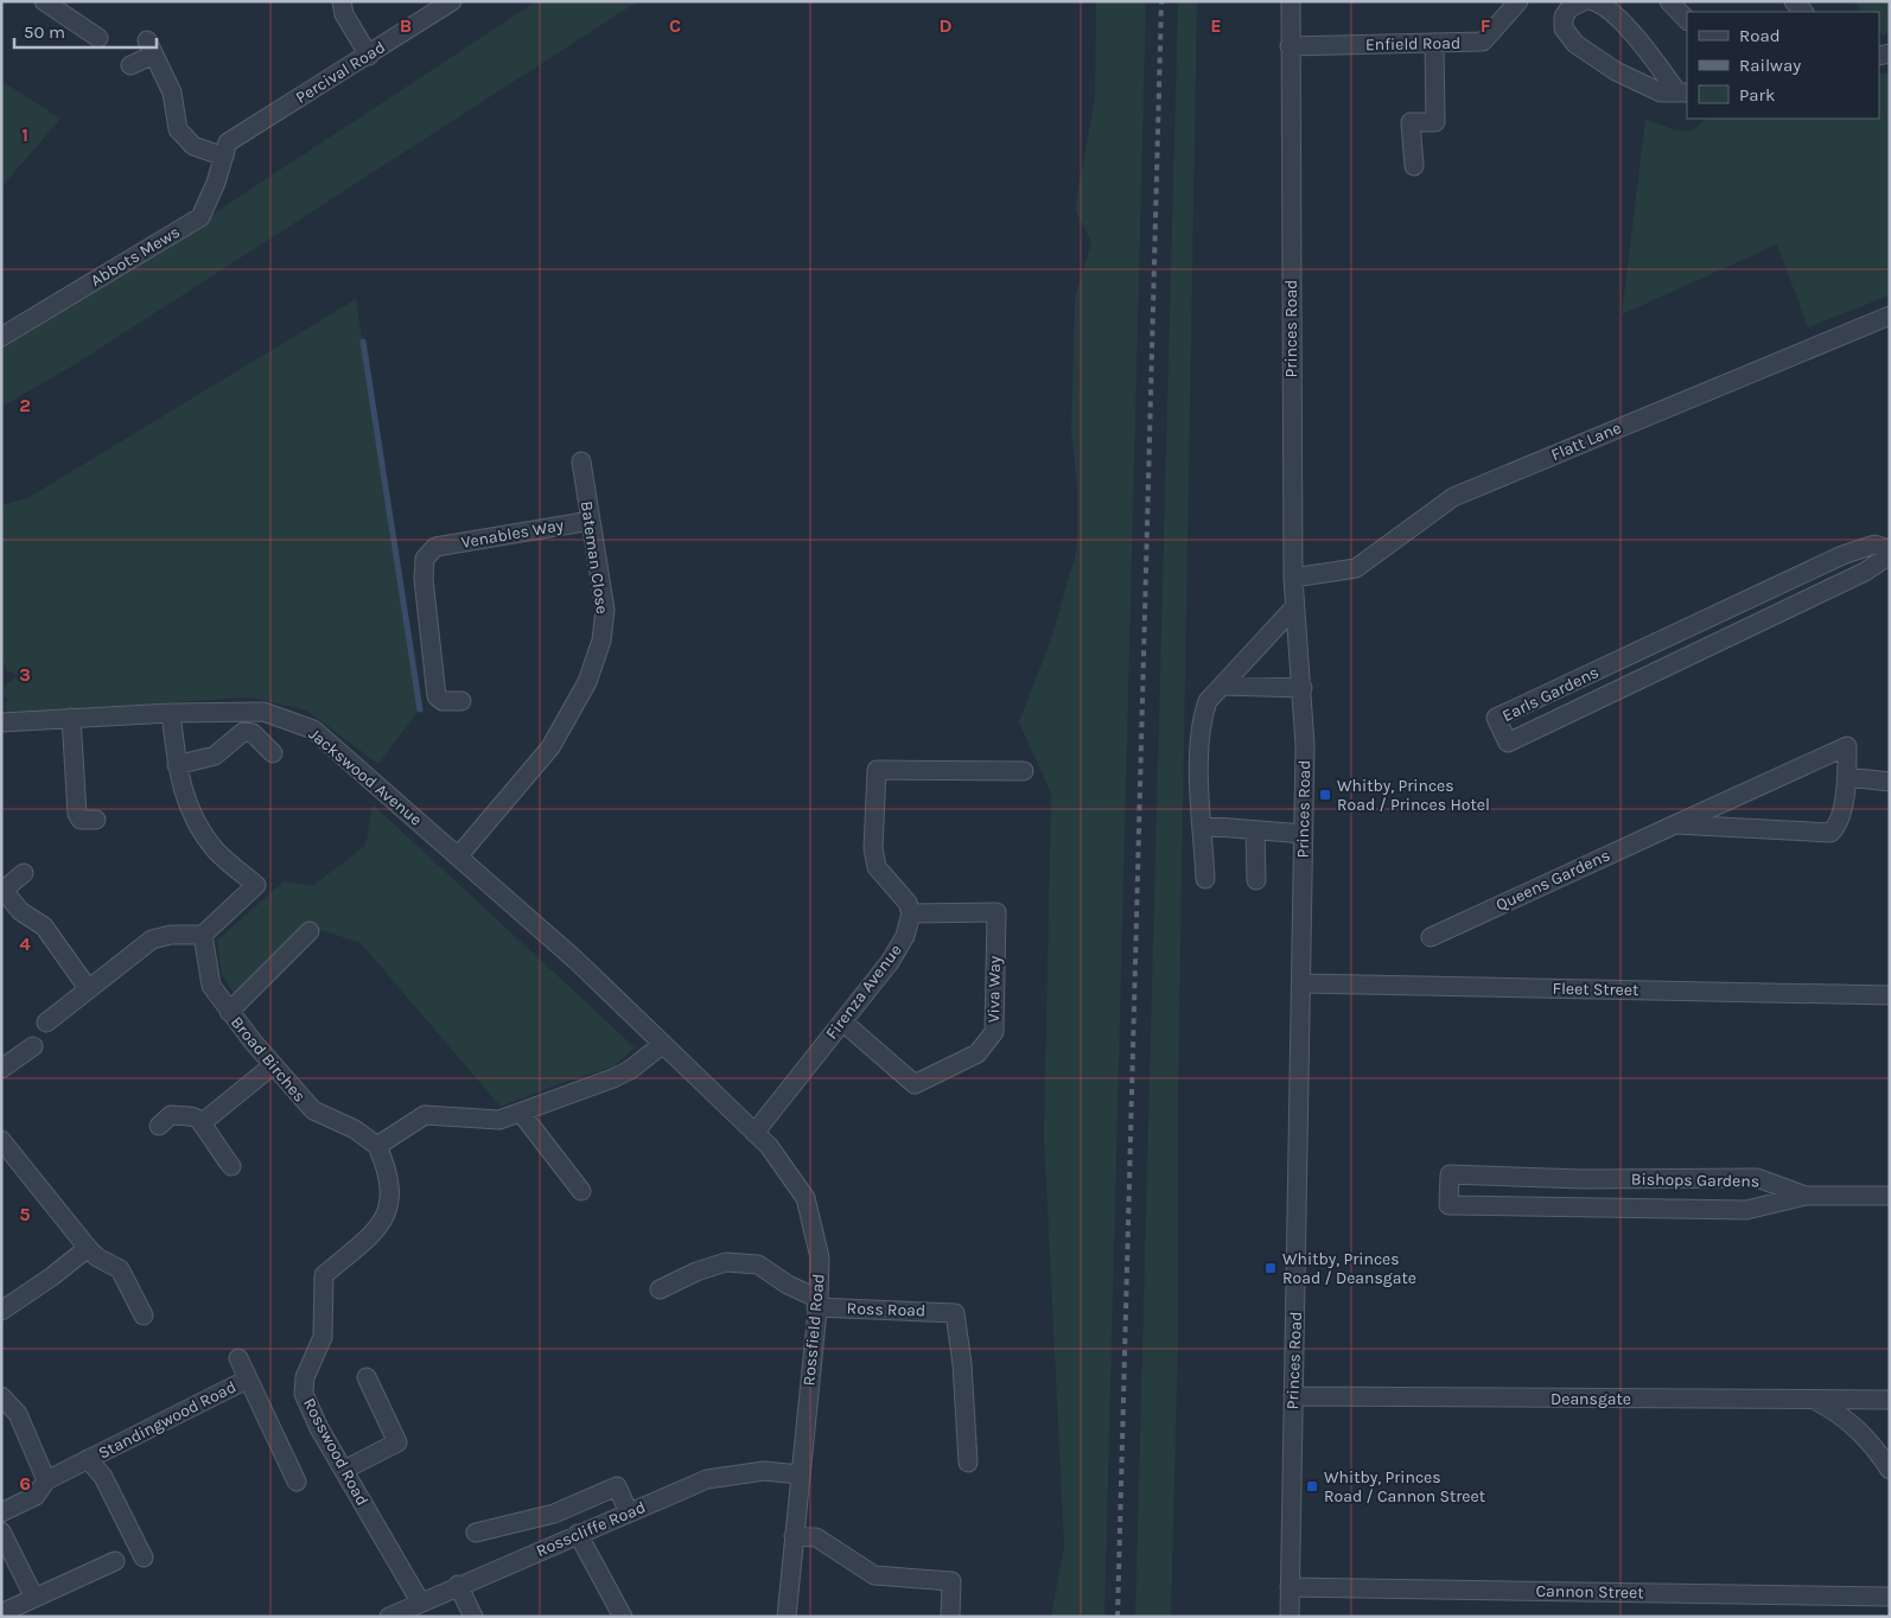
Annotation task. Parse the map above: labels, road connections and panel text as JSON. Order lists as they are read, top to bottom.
{
  "streets": {
    "street": [
      "Enfield Road",
      "Percival Road",
      "Abbots Mews",
      "Princes Road",
      "Flatt Lane",
      "Venables Way",
      "Bateman Close",
      "Earls Gardens",
      "Jackswood Avenue",
      "Queens Gardens",
      "Viva Way",
      "Fleet Street",
      "Firenza Avenue",
      "Broad Birches",
      "Bishops Gardens",
      "Ross Road",
      "Rossfield Road",
      "Deansgate",
      "Standingwood Road",
      "Rosswood Road",
      "Rosscliffe Road",
      "Cannon Street"
    ]
  },
  "crossings": [
    ["Enfield Road", "Princes Road"],
    ["Percival Road", "Abbots Mews"],
    ["Princes Road", "Flatt Lane"],
    ["Princes Road", "Fleet Street"],
    ["Princes Road", "Deansgate"],
    ["Princes Road", "Cannon Street"],
    ["Venables Way", "Bateman Close"],
    ["Bateman Close", "Jackswood Avenue"],
    ["Jackswood Avenue", "Rossfield Road"],
    ["Viva Way", "Firenza Avenue"],
    ["Firenza Avenue", "Rossfield Road"],
    ["Broad Birches", "Rosswood Road"],
    ["Ross Road", "Rossfield Road"],
    ["Rossfield Road", "Rosscliffe Road"],
    ["Rosswood Road", "Rosscliffe Road"]
  ],
  "places": {
    "transit": ["Whitby, Princes Road / Princes Hotel", "Whitby, Princes Road / Deansgate", "Whitby, Princes Road / Cannon Street"]
  },
  "legend": ["Road", "Railway", "Park"],
  "scale_bar": "50 m",
  "grid": {
    "columns": [
      "B",
      "C",
      "D",
      "E",
      "F"
    ],
    "rows": [
      "1",
      "2",
      "3",
      "4",
      "5",
      "6"
    ]
  }
}
